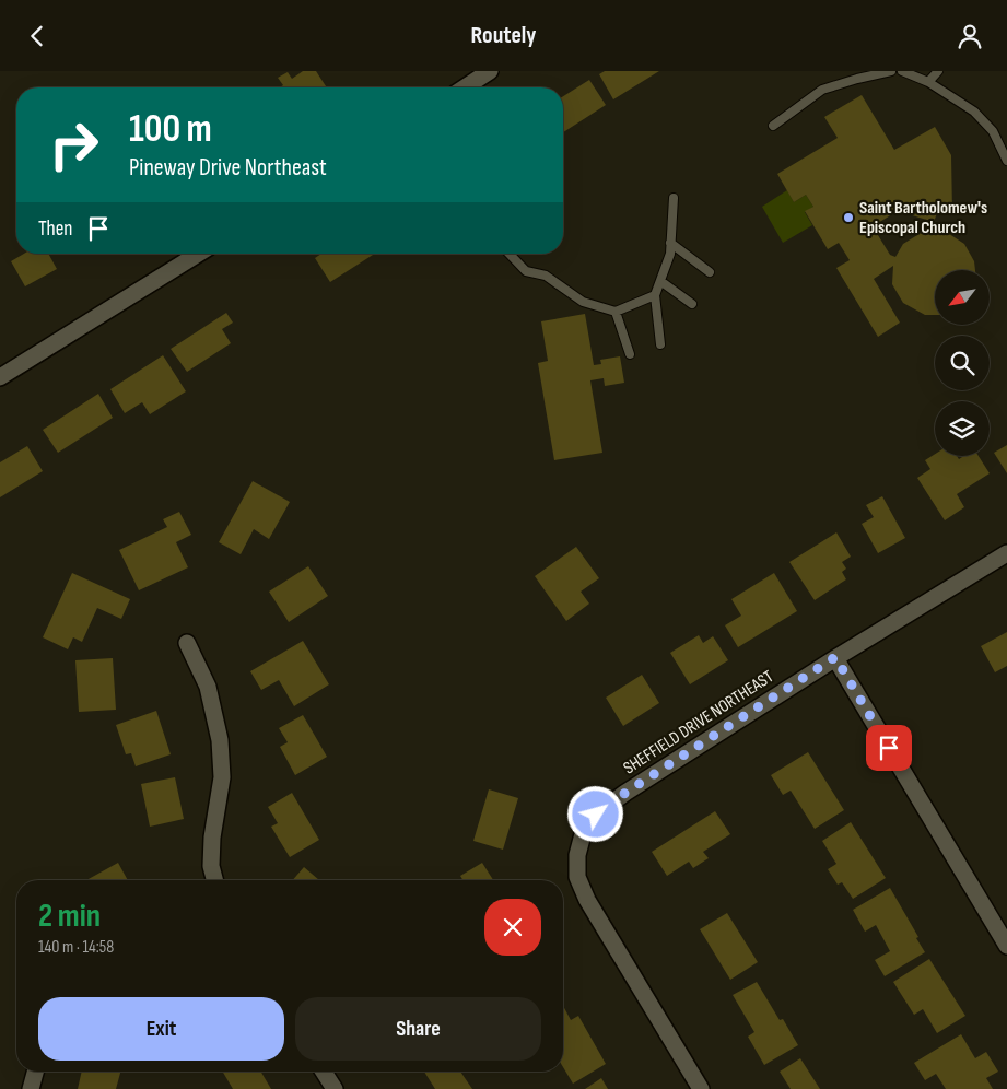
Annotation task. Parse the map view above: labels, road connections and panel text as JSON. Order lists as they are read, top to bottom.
{
  "streets": {
    "street": ["SHEFFIELD DRIVE NORTHEAST"]
  },
  "places": ["Saint Bartholomew's Episcopal Church"],
  "north": "bottom left",
  "page": {
    "header": "Routely",
    "turn": ["100 m", "Pineway Drive Northeast"],
    "then": "Then",
    "heading": ["2 min", "140 m · 14:58"],
    "buttons": ["Exit", "Share"]
  }
}
